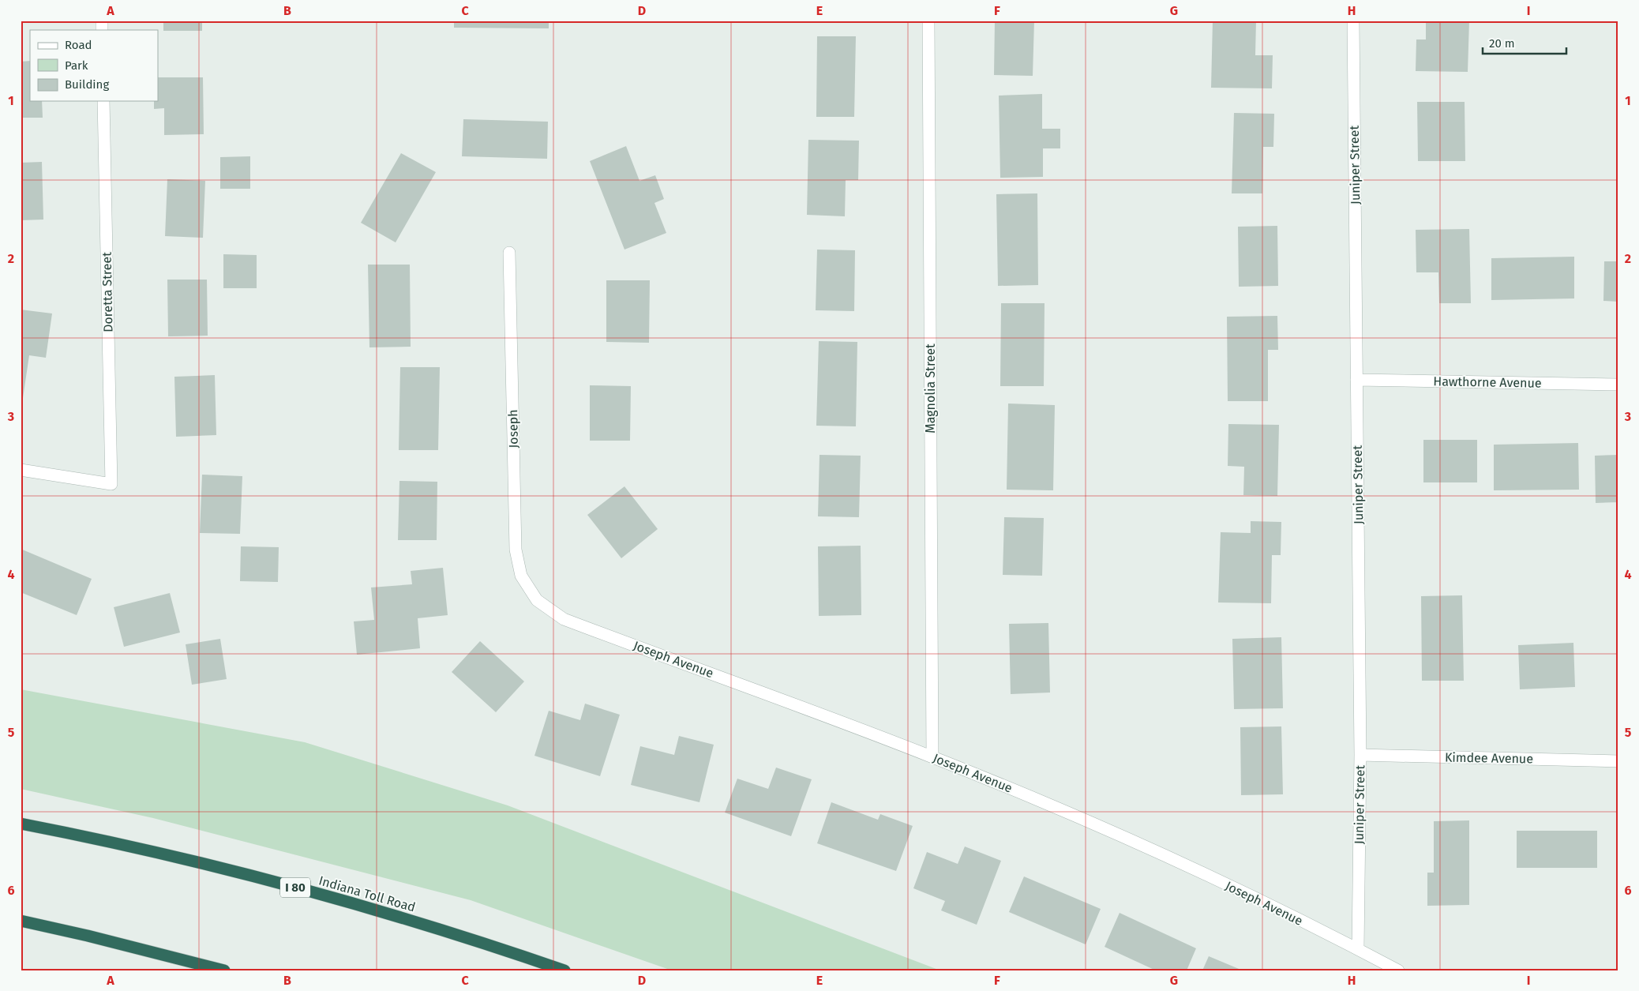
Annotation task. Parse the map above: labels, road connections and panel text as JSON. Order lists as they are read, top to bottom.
{
  "streets": {
    "highway": ["I 80", "Indiana Toll Road"],
    "street": [
      "Juniper Street",
      "Doretta Street",
      "Hawthorne Avenue",
      "Magnolia Street",
      "Joseph",
      "Joseph Avenue",
      "Kimdee Avenue"
    ]
  },
  "crossings": [
    ["Juniper Street", "Hawthorne Avenue"],
    ["Juniper Street", "Joseph Avenue"],
    ["Juniper Street", "Kimdee Avenue"],
    ["Magnolia Street", "Joseph Avenue"],
    ["Joseph", "Joseph Avenue"]
  ],
  "legend": ["Road", "Park", "Building"],
  "scale_bar": "20 m",
  "grid": {
    "columns": [
      "A",
      "B",
      "C",
      "D",
      "E",
      "F",
      "G",
      "H",
      "I"
    ],
    "rows": [
      "1",
      "2",
      "3",
      "4",
      "5",
      "6"
    ]
  }
}
